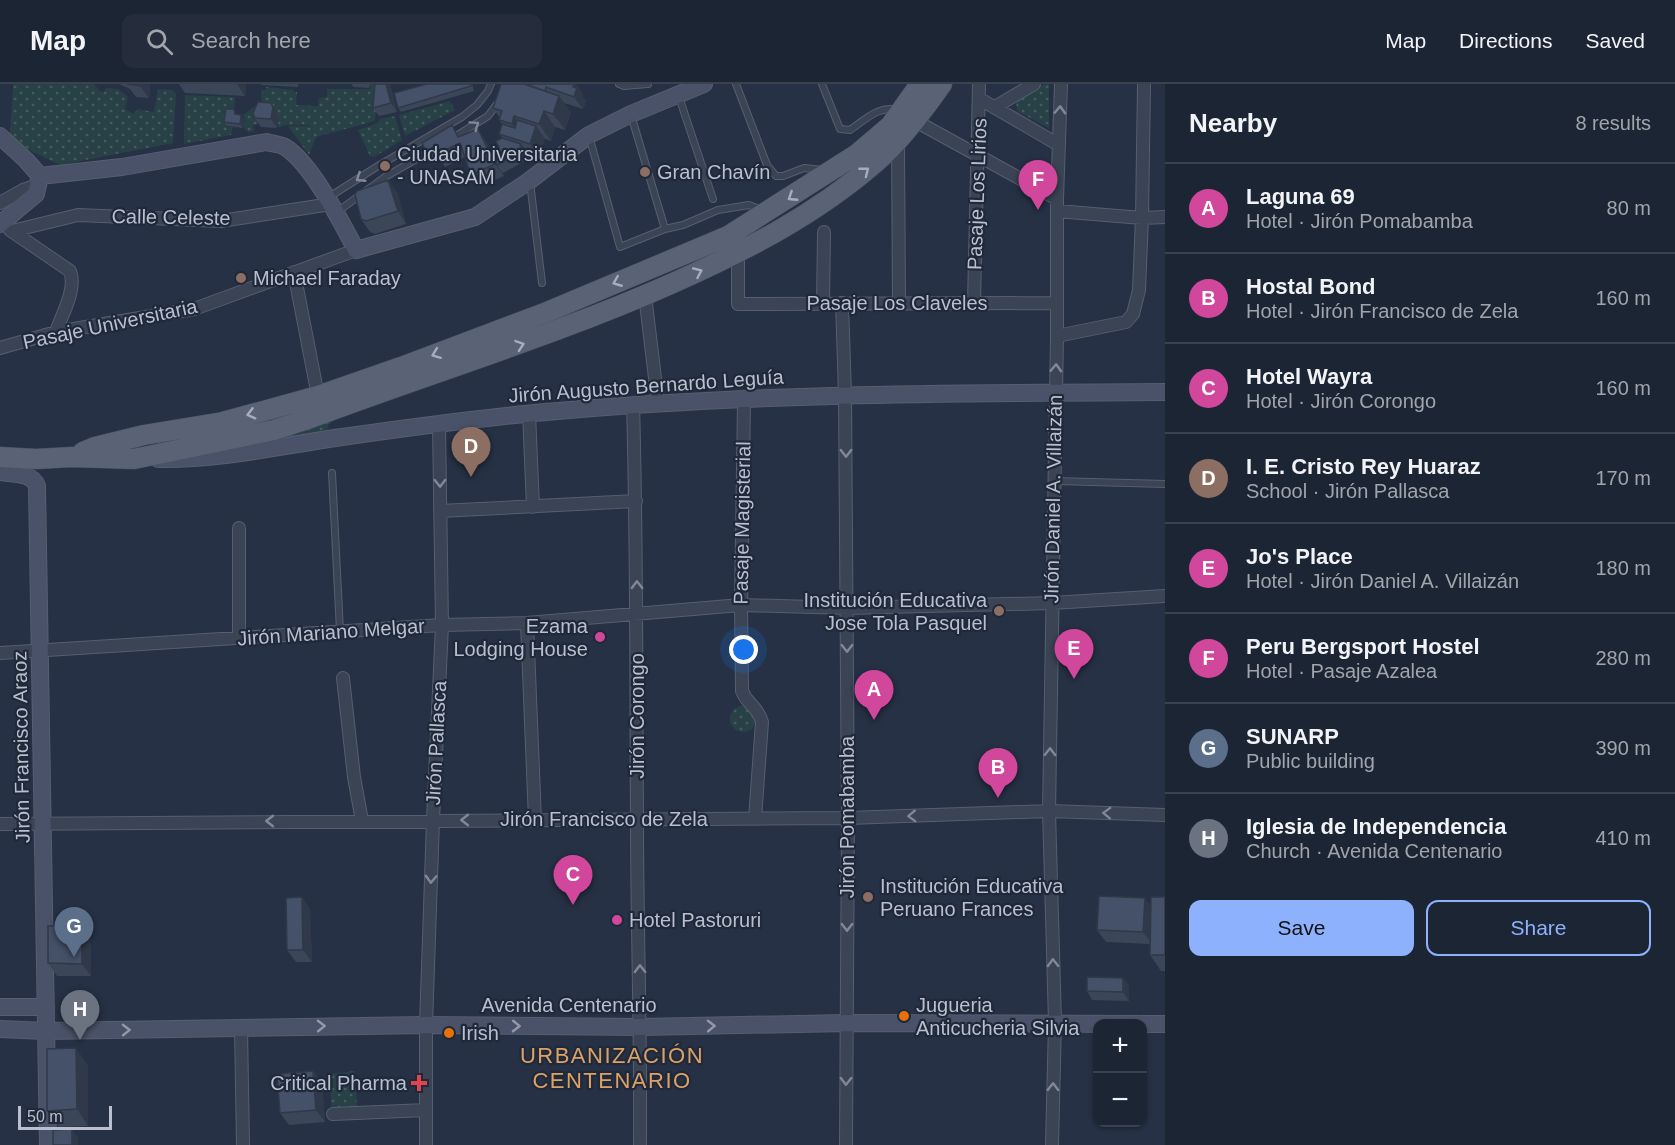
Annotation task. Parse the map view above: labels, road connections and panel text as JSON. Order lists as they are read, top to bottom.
{
  "streets": {
    "main road": ["Jirón Augusto Bernardo Leguía", "Jirón Francisco Araoz", "Avenida Centenario"],
    "street": [
      "Pasaje Los Lirios",
      "Calle Celeste",
      "Pasaje Los Claveles",
      "Pasaje Universitaria",
      "Jirón Daniel A. Villaizán",
      "Pasaje Magisterial",
      "Jirón Mariano Melgar",
      "Jirón Corongo",
      "Jirón Pallasca",
      "Jirón Pomabamba",
      "Jirón Francisco de Zela"
    ]
  },
  "crossings": [
    ["Pasaje Los Lirios", "Pasaje Los Claveles"],
    ["Pasaje Los Claveles", "Jirón Daniel A. Villaizán"],
    ["Pasaje Los Claveles", "Jirón Pomabamba"],
    ["Jirón Augusto Bernardo Leguía", "Jirón Daniel A. Villaizán"],
    ["Jirón Augusto Bernardo Leguía", "Pasaje Magisterial"],
    ["Jirón Augusto Bernardo Leguía", "Jirón Corongo"],
    ["Jirón Augusto Bernardo Leguía", "Jirón Pallasca"],
    ["Jirón Augusto Bernardo Leguía", "Jirón Pomabamba"],
    ["Jirón Daniel A. Villaizán", "Jirón Mariano Melgar"],
    ["Jirón Daniel A. Villaizán", "Jirón Francisco de Zela"],
    ["Jirón Daniel A. Villaizán", "Avenida Centenario"],
    ["Pasaje Magisterial", "Jirón Mariano Melgar"],
    ["Pasaje Magisterial", "Jirón Francisco de Zela"],
    ["Jirón Mariano Melgar", "Jirón Corongo"],
    ["Jirón Mariano Melgar", "Jirón Pallasca"],
    ["Jirón Mariano Melgar", "Jirón Francisco Araoz"],
    ["Jirón Mariano Melgar", "Jirón Pomabamba"],
    ["Jirón Corongo", "Jirón Francisco de Zela"],
    ["Jirón Corongo", "Avenida Centenario"],
    ["Jirón Pallasca", "Jirón Francisco de Zela"],
    ["Jirón Pallasca", "Avenida Centenario"],
    ["Jirón Francisco Araoz", "Jirón Francisco de Zela"],
    ["Jirón Francisco Araoz", "Avenida Centenario"],
    ["Jirón Pomabamba", "Jirón Francisco de Zela"],
    ["Jirón Pomabamba", "Avenida Centenario"]
  ],
  "one_way": [
    "Jirón Daniel A. Villaizán",
    "Jirón Corongo",
    "Jirón Pallasca",
    "Jirón Pomabamba",
    "Jirón Francisco de Zela",
    "Avenida Centenario"
  ],
  "districts": ["URBANIZACIÓN CENTENARIO"],
  "places": {
    "other": [
      "Ciudad Universitaria - UNASAM",
      "Gran Chavín",
      "Michael Faraday",
      "Institución Educativa Jose Tola Pasquel",
      "Ezama Lodging House",
      "Institución Educativa Peruano Frances",
      "Hotel Pastoruri",
      "Jugueria Anticucheria Silvia",
      "Irish"
    ],
    "health": ["Critical Pharma"]
  },
  "scale_bar": "50 m",
  "page": {
    "header": "Map",
    "search": "Search here",
    "nav": ["Map", "Directions", "Saved"],
    "heading": ["Nearby", "8 results"],
    "pins": [
      "F",
      "D",
      "E",
      "A",
      "B",
      "C",
      "G",
      "H"
    ],
    "list": [
      {
        "mark": "A",
        "name": "Laguna 69",
        "note": "Hotel · Jirón Pomabamba",
        "value": "80 m"
      },
      {
        "mark": "B",
        "name": "Hostal Bond",
        "note": "Hotel · Jirón Francisco de Zela",
        "value": "160 m"
      },
      {
        "mark": "C",
        "name": "Hotel Wayra",
        "note": "Hotel · Jirón Corongo",
        "value": "160 m"
      },
      {
        "mark": "D",
        "name": "I. E. Cristo Rey Huaraz",
        "note": "School · Jirón Pallasca",
        "value": "170 m"
      },
      {
        "mark": "E",
        "name": "Jo's Place",
        "note": "Hotel · Jirón Daniel A. Villaizán",
        "value": "180 m"
      },
      {
        "mark": "F",
        "name": "Peru Bergsport Hostel",
        "note": "Hotel · Pasaje Azalea",
        "value": "280 m"
      },
      {
        "mark": "G",
        "name": "SUNARP",
        "note": "Public building",
        "value": "390 m"
      },
      {
        "mark": "H",
        "name": "Iglesia de Independencia",
        "note": "Church · Avenida Centenario",
        "value": "410 m"
      }
    ],
    "buttons": ["Save", "Share"],
    "map_buttons": ["+", "−"],
    "scale": "50 m"
  }
}
